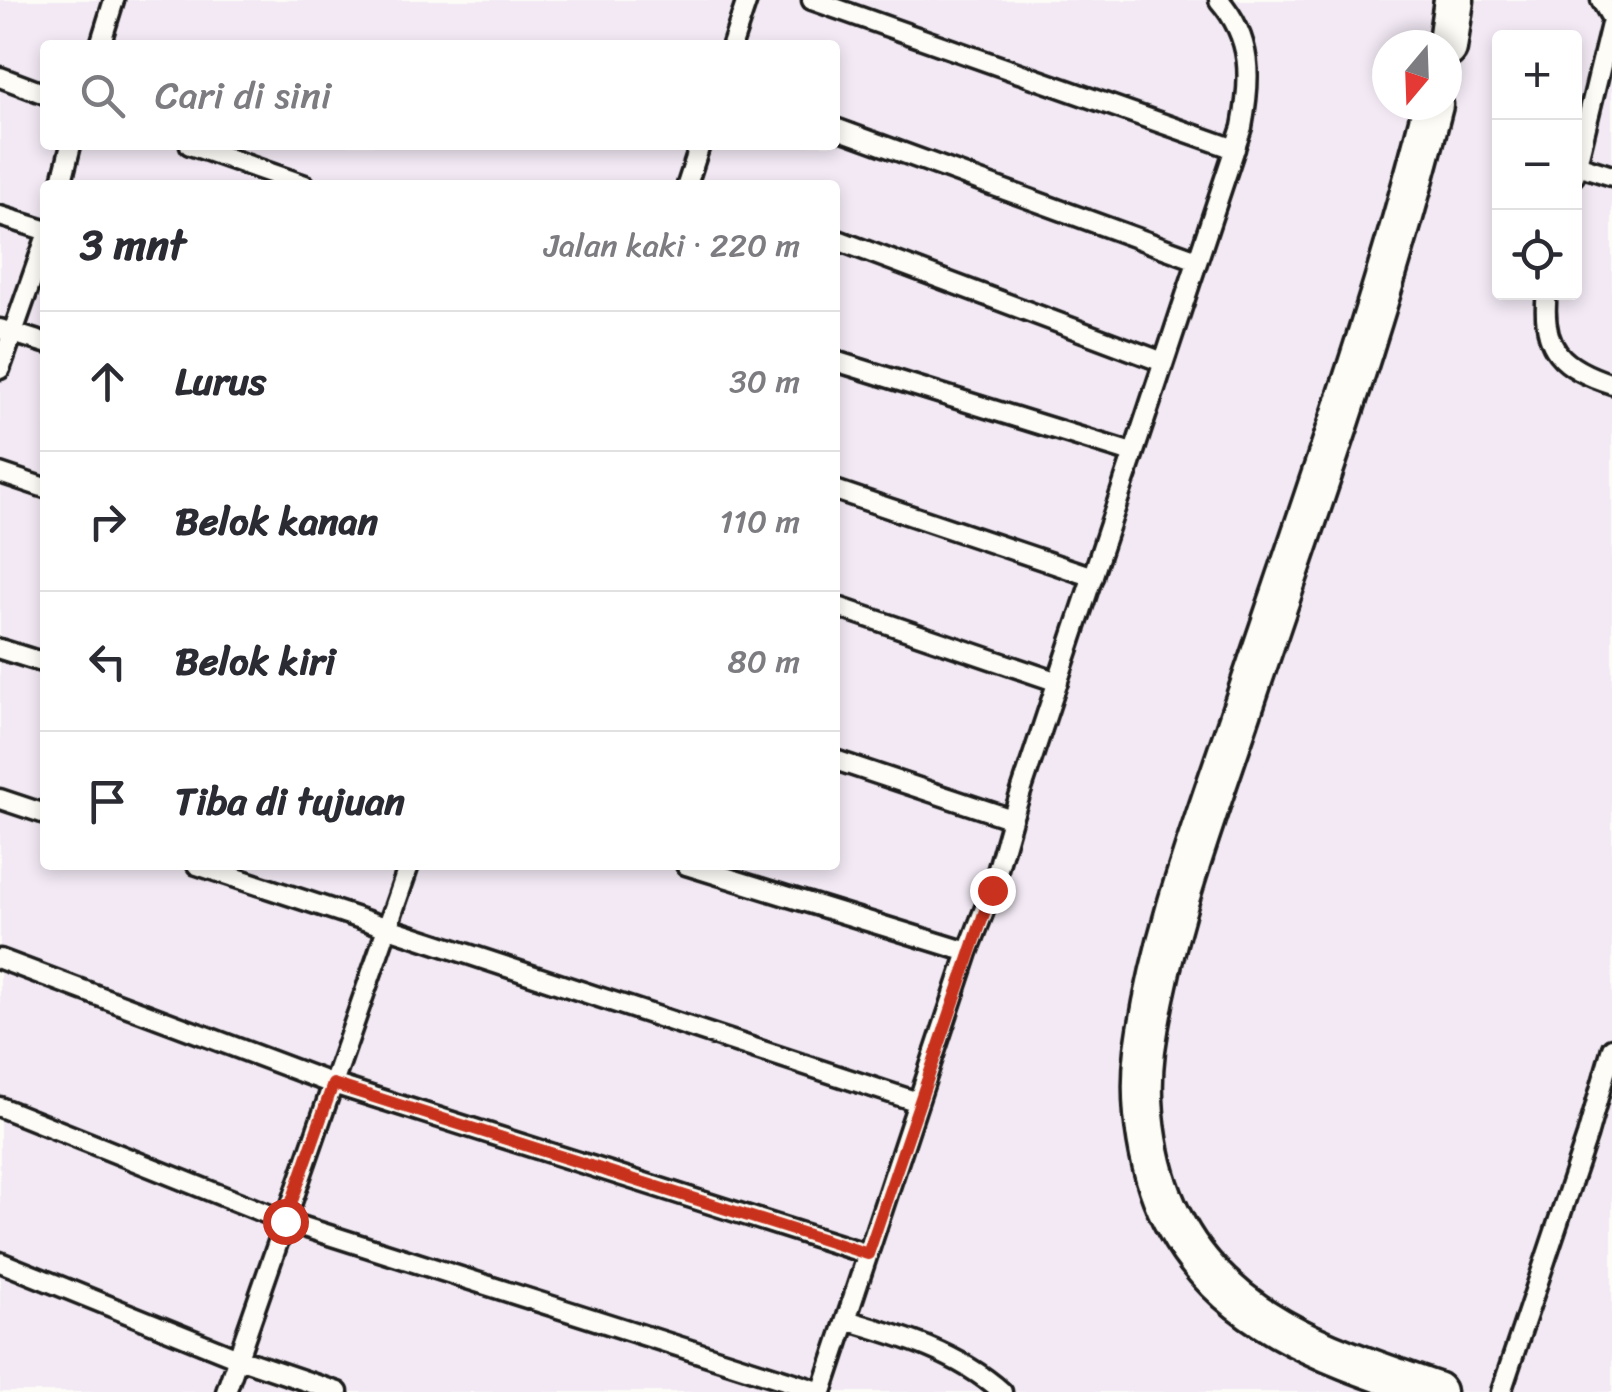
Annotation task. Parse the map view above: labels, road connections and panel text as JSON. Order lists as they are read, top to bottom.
{
  "north": "bottom",
  "page": {
    "map_buttons": ["+", "−"],
    "search": "Cari di sini",
    "heading": ["3 mnt", "Jalan kaki · 220 m"],
    "list": [
      ["Lurus", "30 m"],
      ["Belok kanan", "110 m"],
      ["Belok kiri", "80 m"],
      "Tiba di tujuan"
    ]
  }
}
